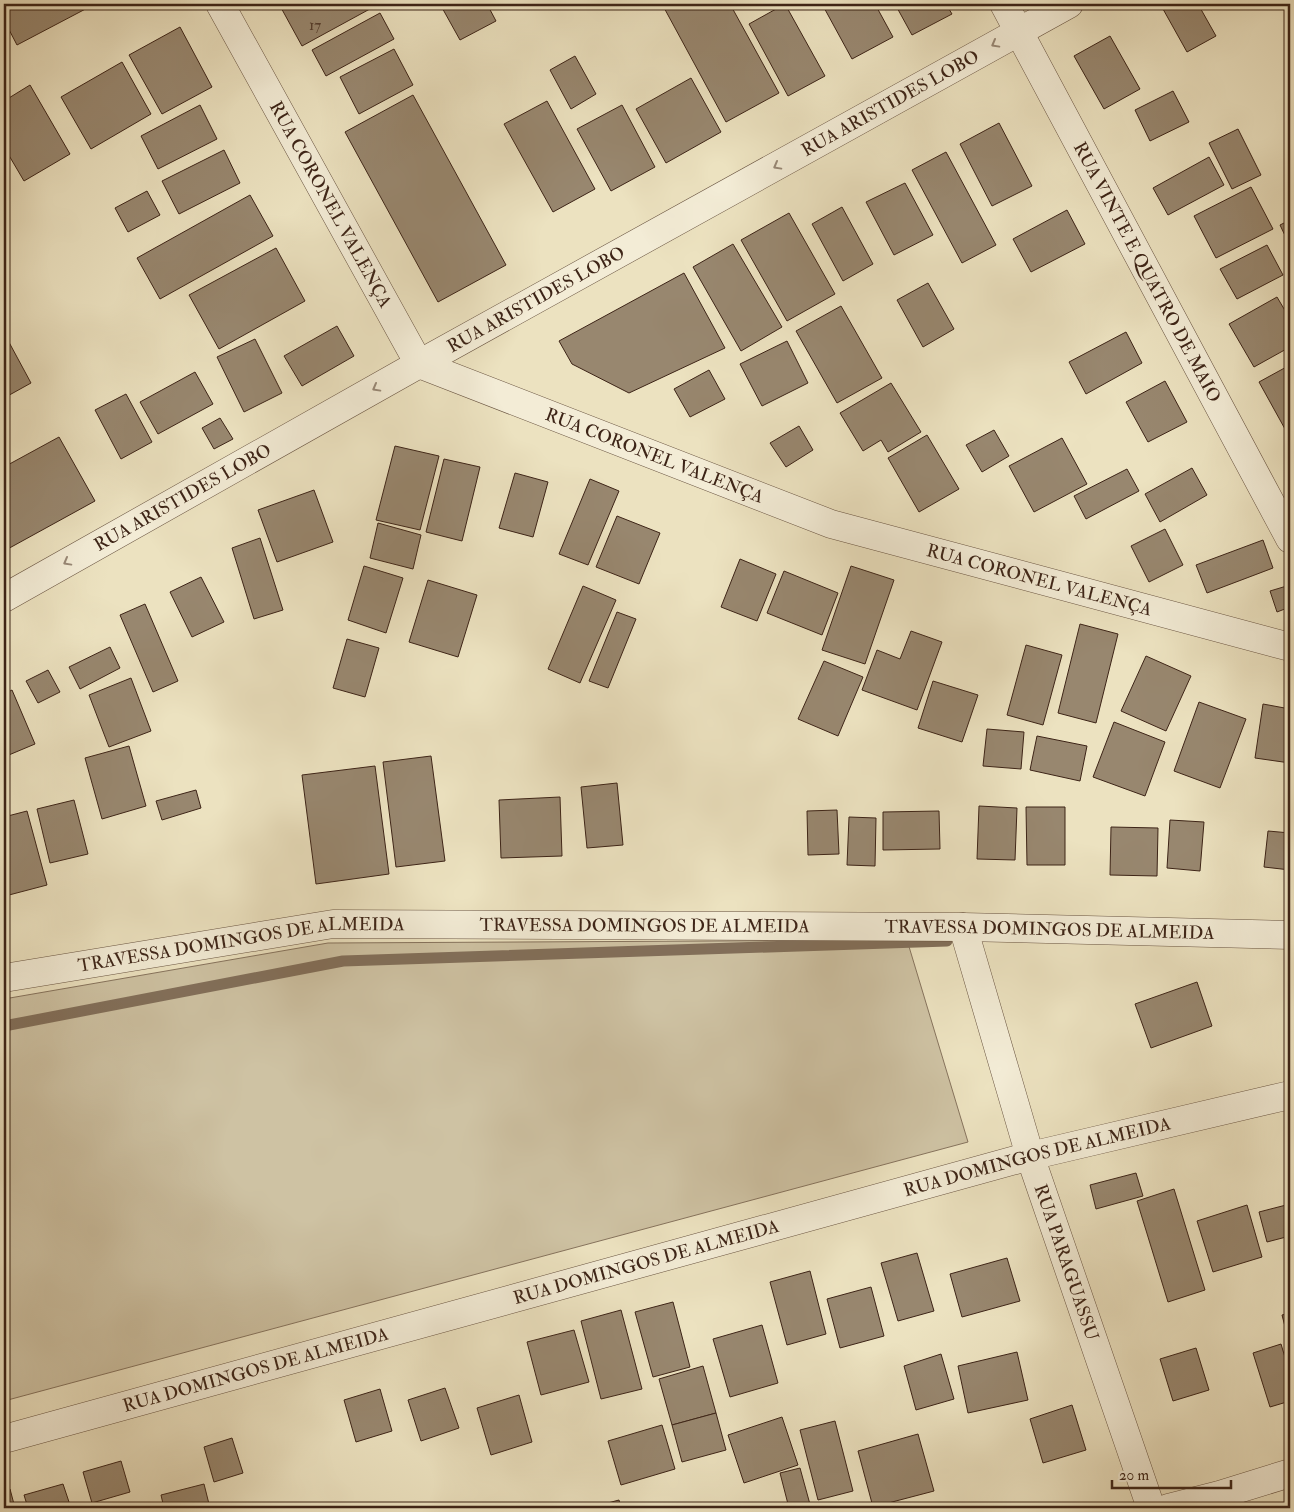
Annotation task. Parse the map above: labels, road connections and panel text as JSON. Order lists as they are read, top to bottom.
{
  "streets": {
    "street": [
      "RUA ARISTIDES LOBO",
      "RUA CORONEL VALENÇA",
      "RUA VINTE E QUATRO DE MAIO",
      "TRAVESSA DOMINGOS DE ALMEIDA",
      "RUA DOMINGOS DE ALMEIDA",
      "RUA PARAGUASSU"
    ]
  },
  "crossings": [
    ["RUA ARISTIDES LOBO", "RUA CORONEL VALENÇA"],
    ["RUA ARISTIDES LOBO", "RUA VINTE E QUATRO DE MAIO"],
    ["TRAVESSA DOMINGOS DE ALMEIDA", "RUA PARAGUASSU"],
    ["RUA DOMINGOS DE ALMEIDA", "RUA PARAGUASSU"]
  ],
  "one_way": ["RUA ARISTIDES LOBO"],
  "house_numbers": ["17"],
  "scale_bar": "20 m"
}
